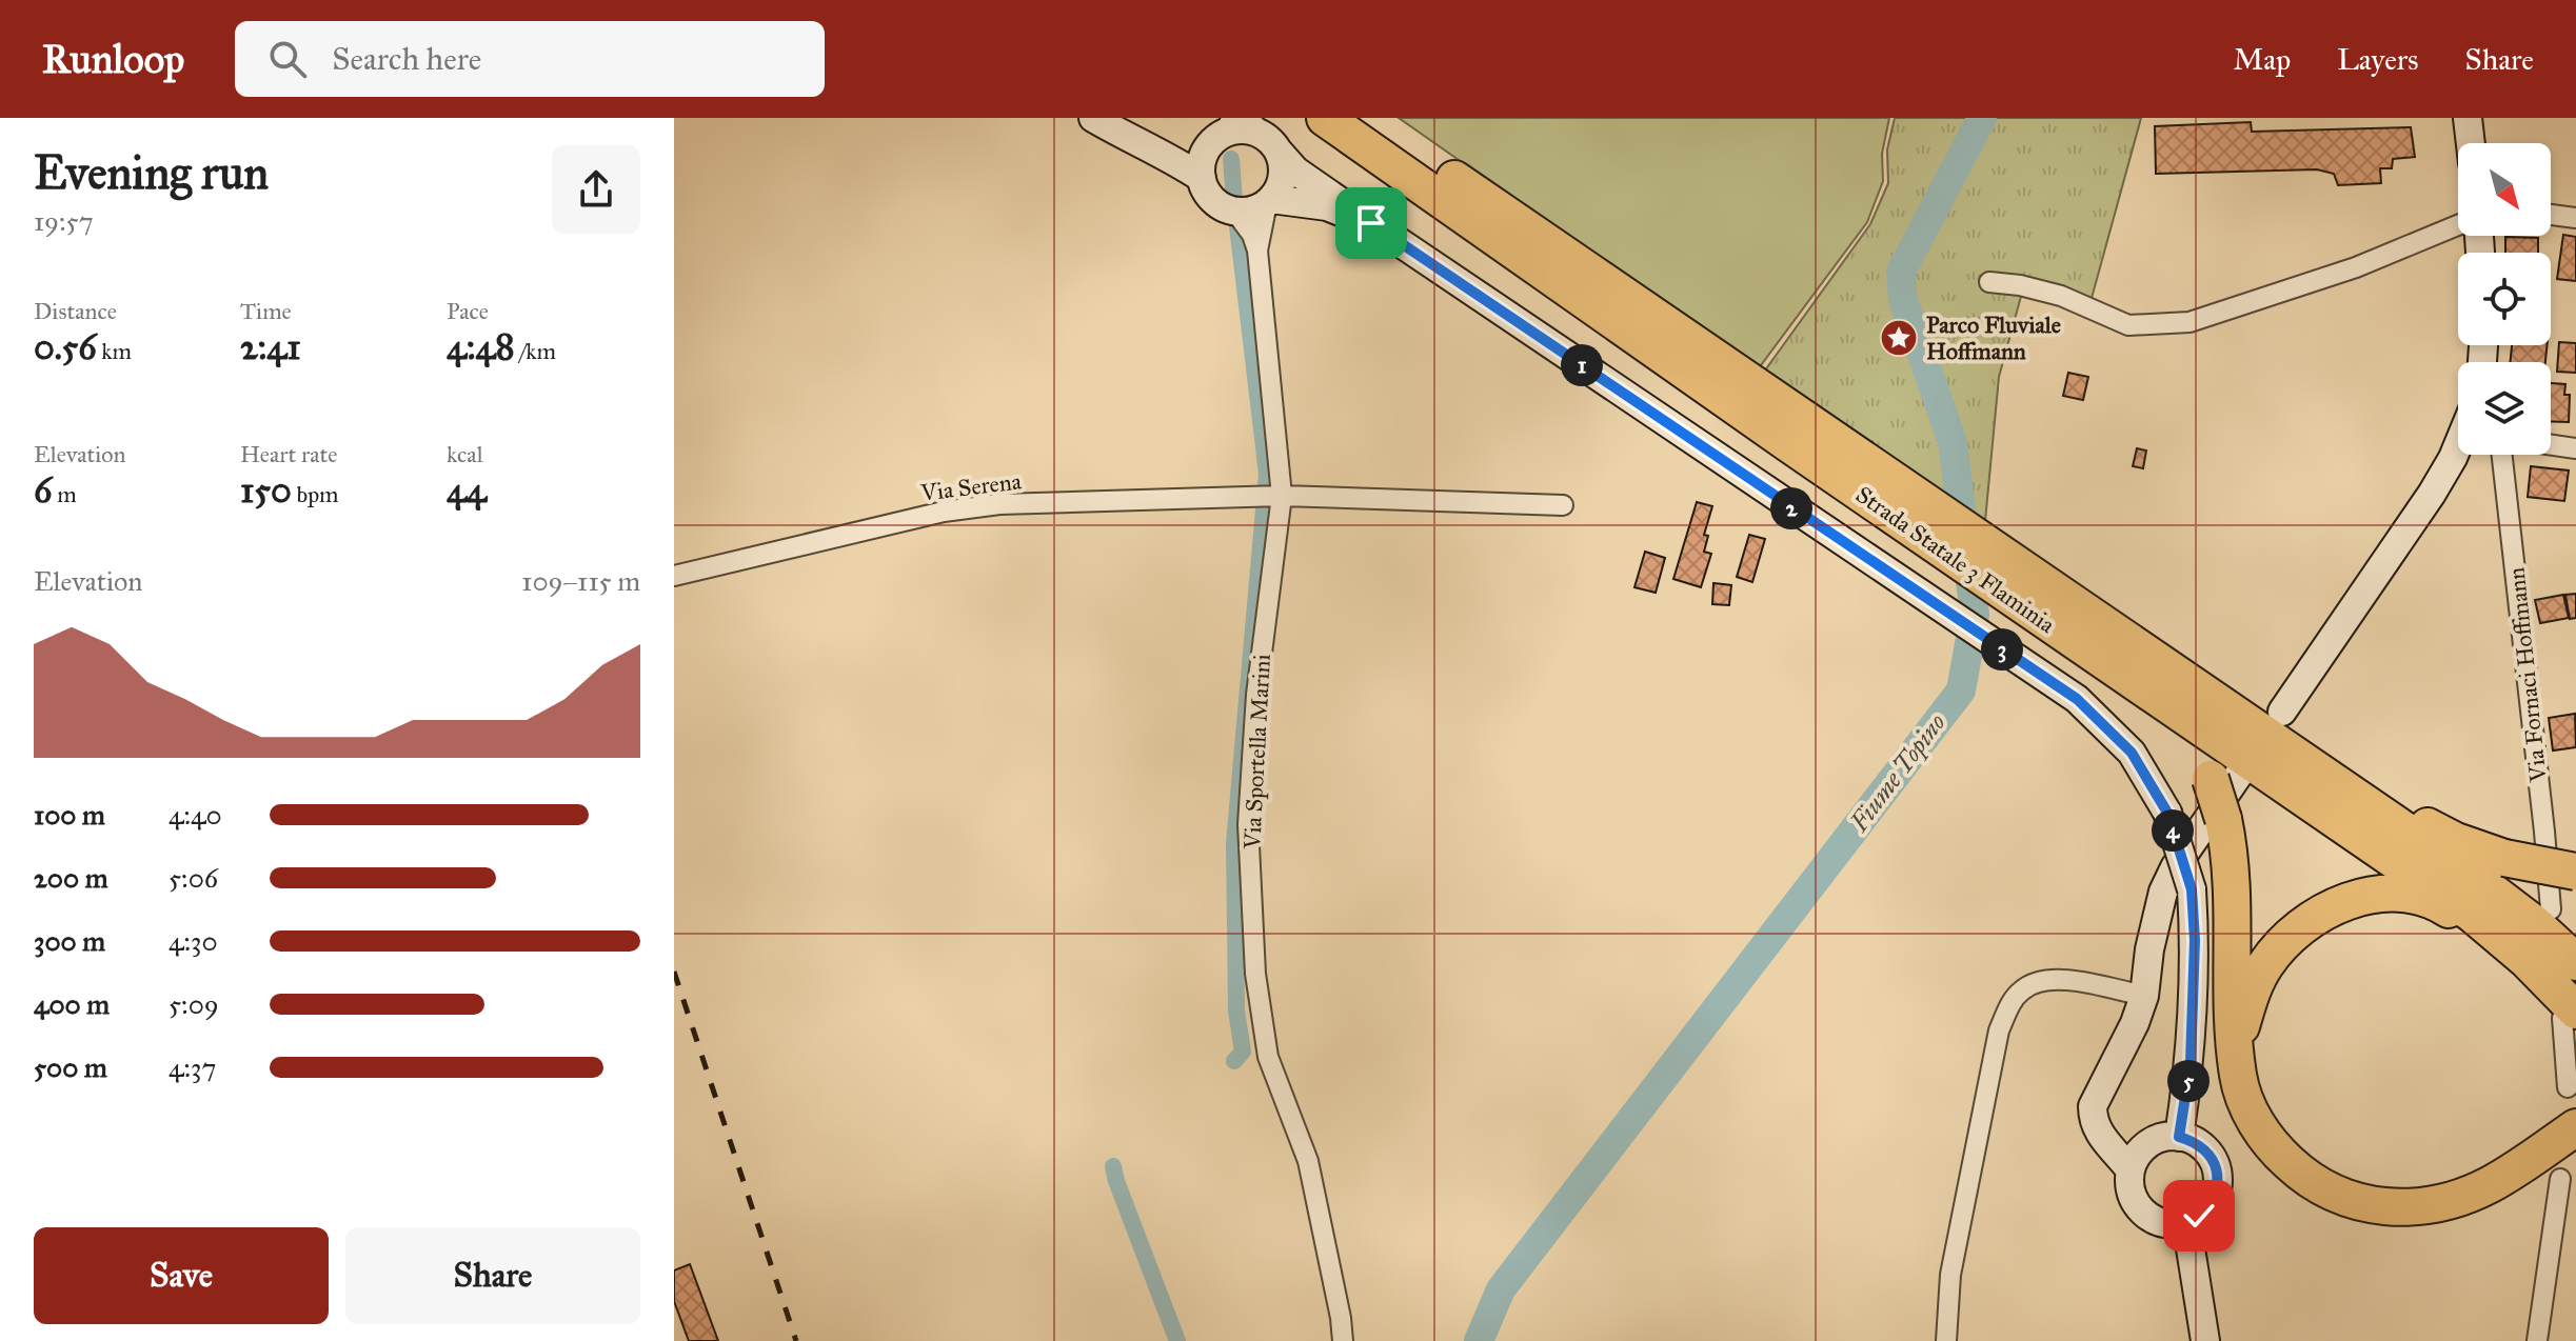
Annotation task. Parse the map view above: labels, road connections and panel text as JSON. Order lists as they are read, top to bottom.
{
  "streets": {
    "highway": ["Strada Statale 3 Flaminia"],
    "main road": ["Via Sportella Marini"],
    "street": ["Via Serena", "Via Fornaci Hoffmann"]
  },
  "crossings": [
    ["Via Serena", "Via Sportella Marini"]
  ],
  "water": ["Fiume Topino"],
  "places": {
    "place": ["Parco Fluviale Hoffmann"]
  },
  "north": "bottom right",
  "page": {
    "header": "Runloop",
    "search": "Search here",
    "nav": ["Map", "Layers", "Share"],
    "heading": ["Evening run", "19:57"],
    "stats": [
      ["Distance", "0.56 km"],
      ["Time", "2:41"],
      ["Pace", "4:48 /km"],
      ["Elevation", "6 m"],
      ["Heart rate", "150 bpm"],
      ["kcal", "44"]
    ],
    "pins": [
      "1",
      "2",
      "3",
      "4",
      "5"
    ],
    "chart": ["Elevation", "109–115 m"],
    "list": [
      {
        "name": "100 m",
        "note": "4:40"
      },
      {
        "name": "200 m",
        "note": "5:06"
      },
      {
        "name": "300 m",
        "note": "4:30"
      },
      {
        "name": "400 m",
        "note": "5:09"
      },
      {
        "name": "500 m",
        "note": "4:37"
      }
    ],
    "buttons": ["Save", "Share"]
  }
}
